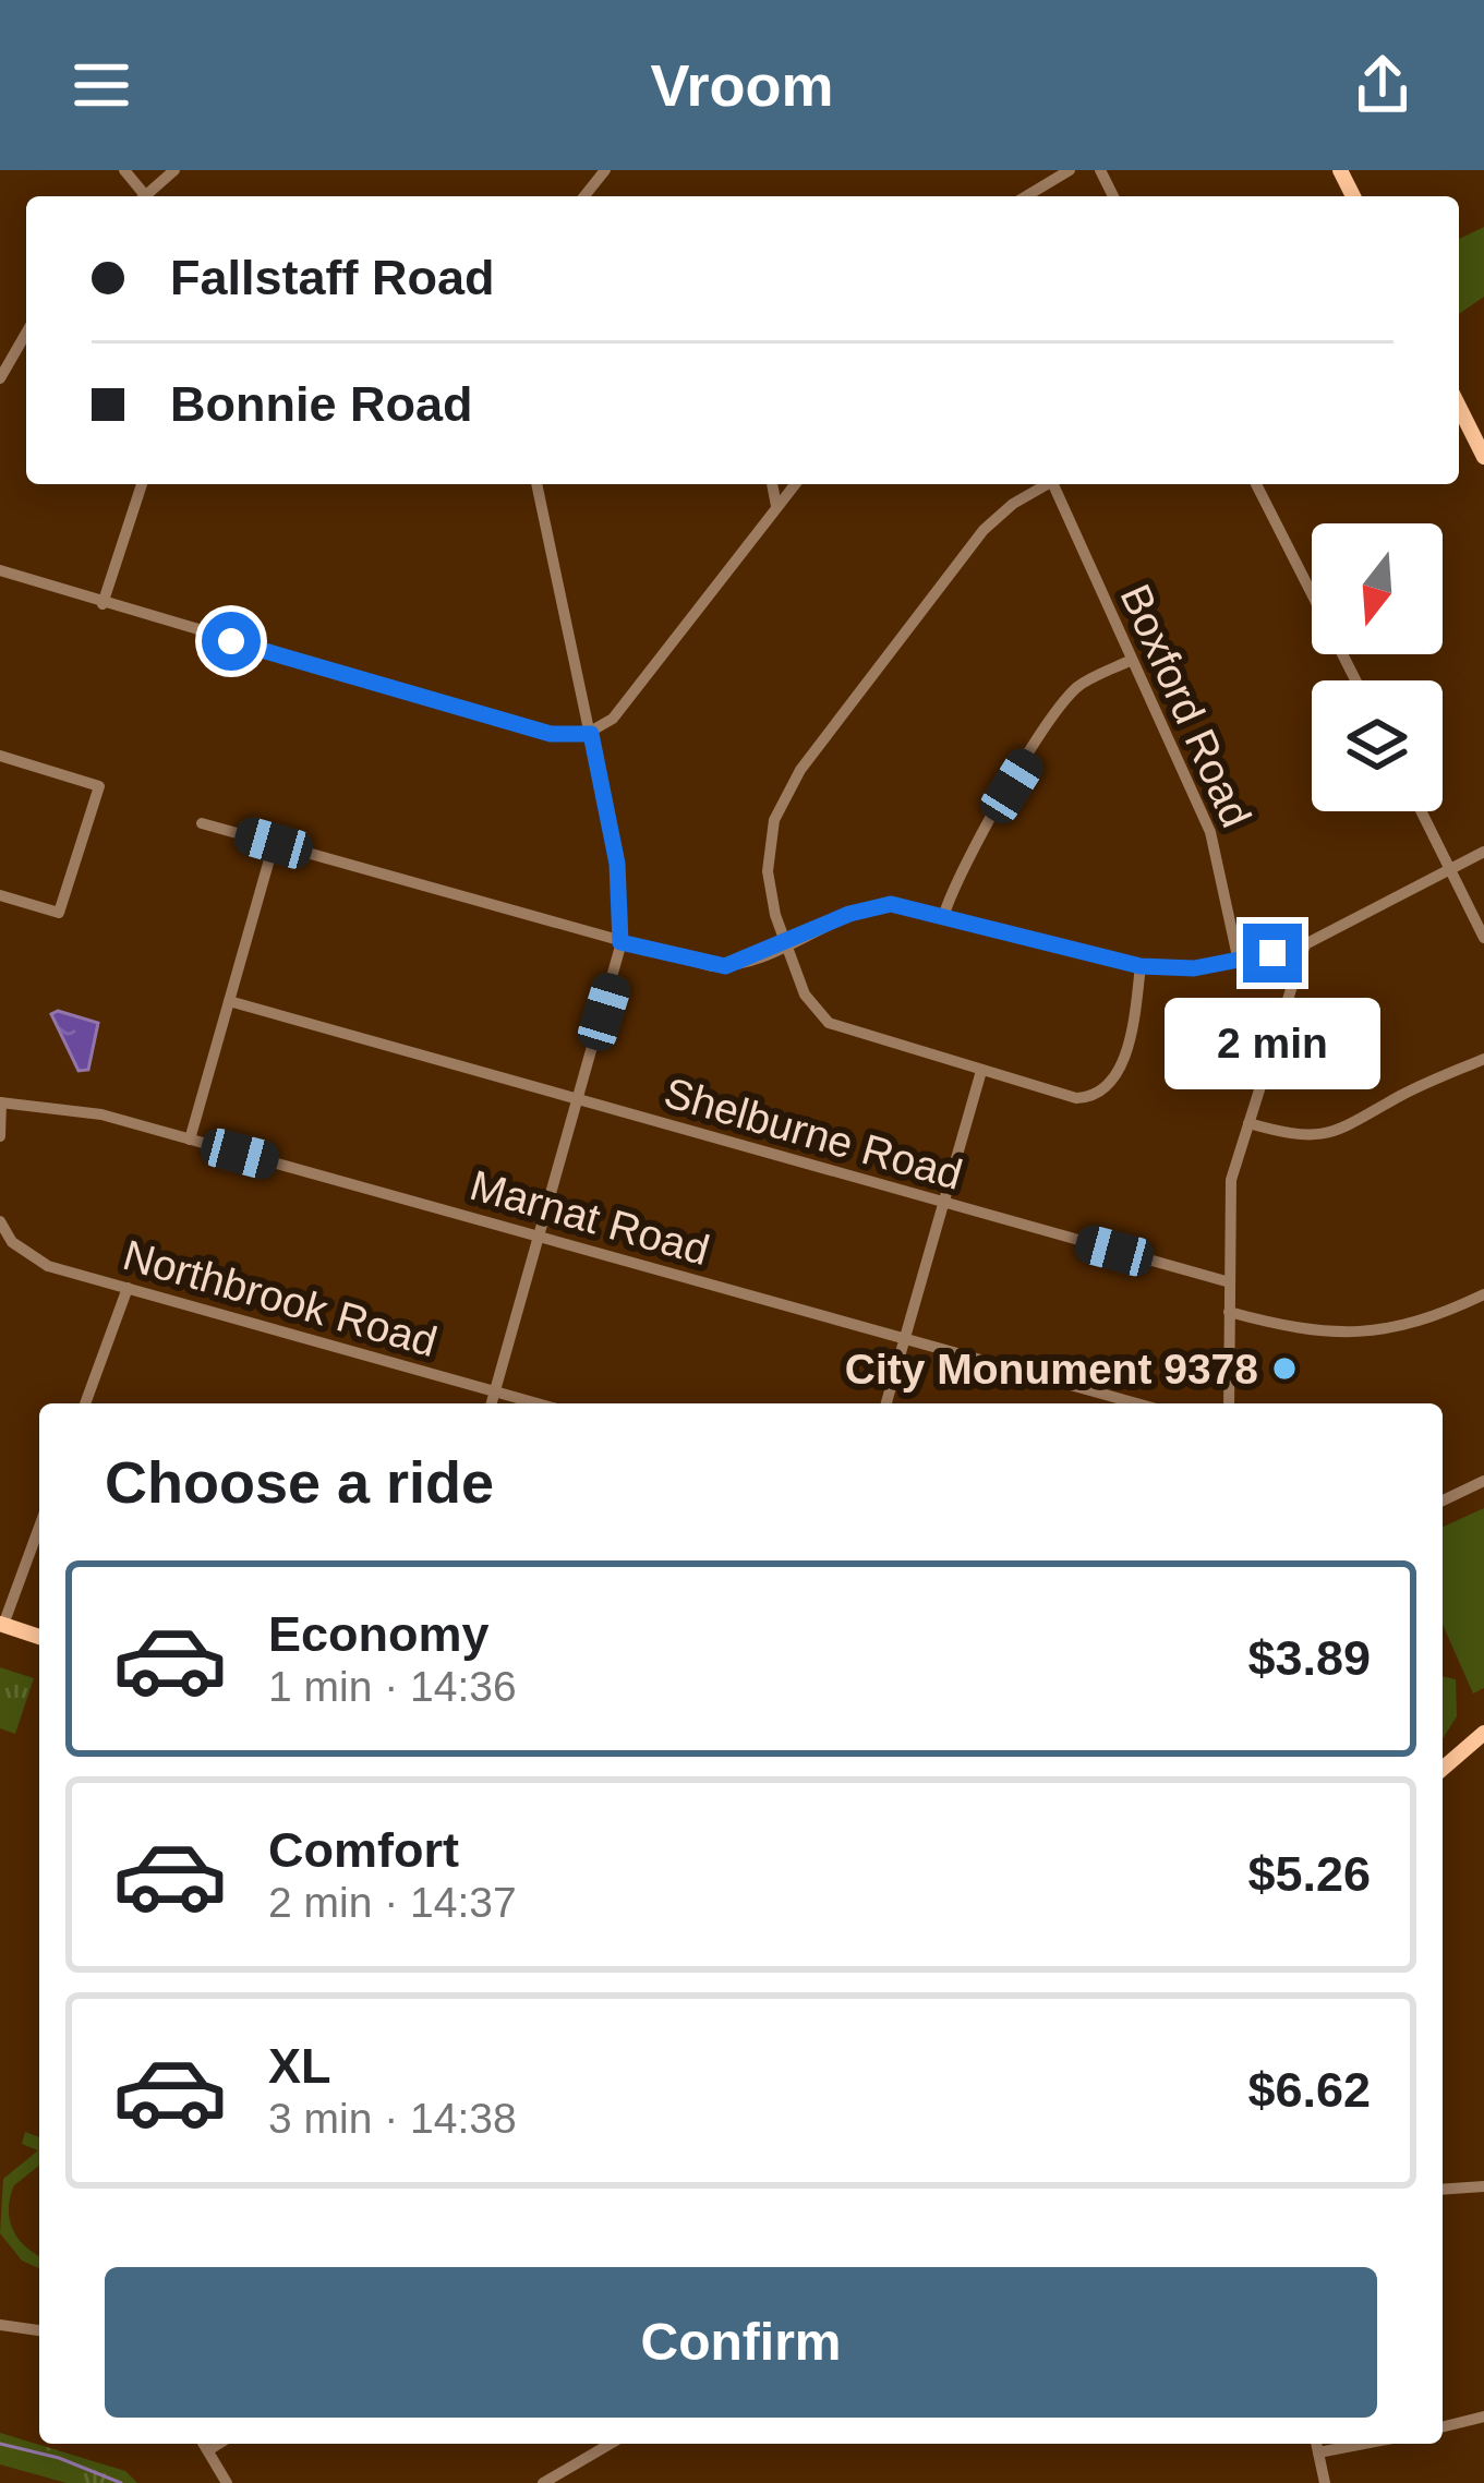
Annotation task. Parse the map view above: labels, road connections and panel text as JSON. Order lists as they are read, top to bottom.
{
  "streets": {
    "street": [
      "Boxford Road",
      "Shelburne Road",
      "Marnat Road",
      "Northbrook Road"
    ]
  },
  "places": ["City Monument 9378"],
  "north": "bottom",
  "page": {
    "header": "Vroom",
    "banner": ["Fallstaff Road", "Bonnie Road"],
    "bubble": "2 min",
    "heading": "Choose a ride",
    "list": [
      {
        "name": "Economy",
        "note": "1 min · 14:36",
        "value": "$3.89"
      },
      {
        "name": "Comfort",
        "note": "2 min · 14:37",
        "value": "$5.26"
      },
      {
        "name": "XL",
        "note": "3 min · 14:38",
        "value": "$6.62"
      }
    ],
    "buttons": "Confirm"
  }
}
